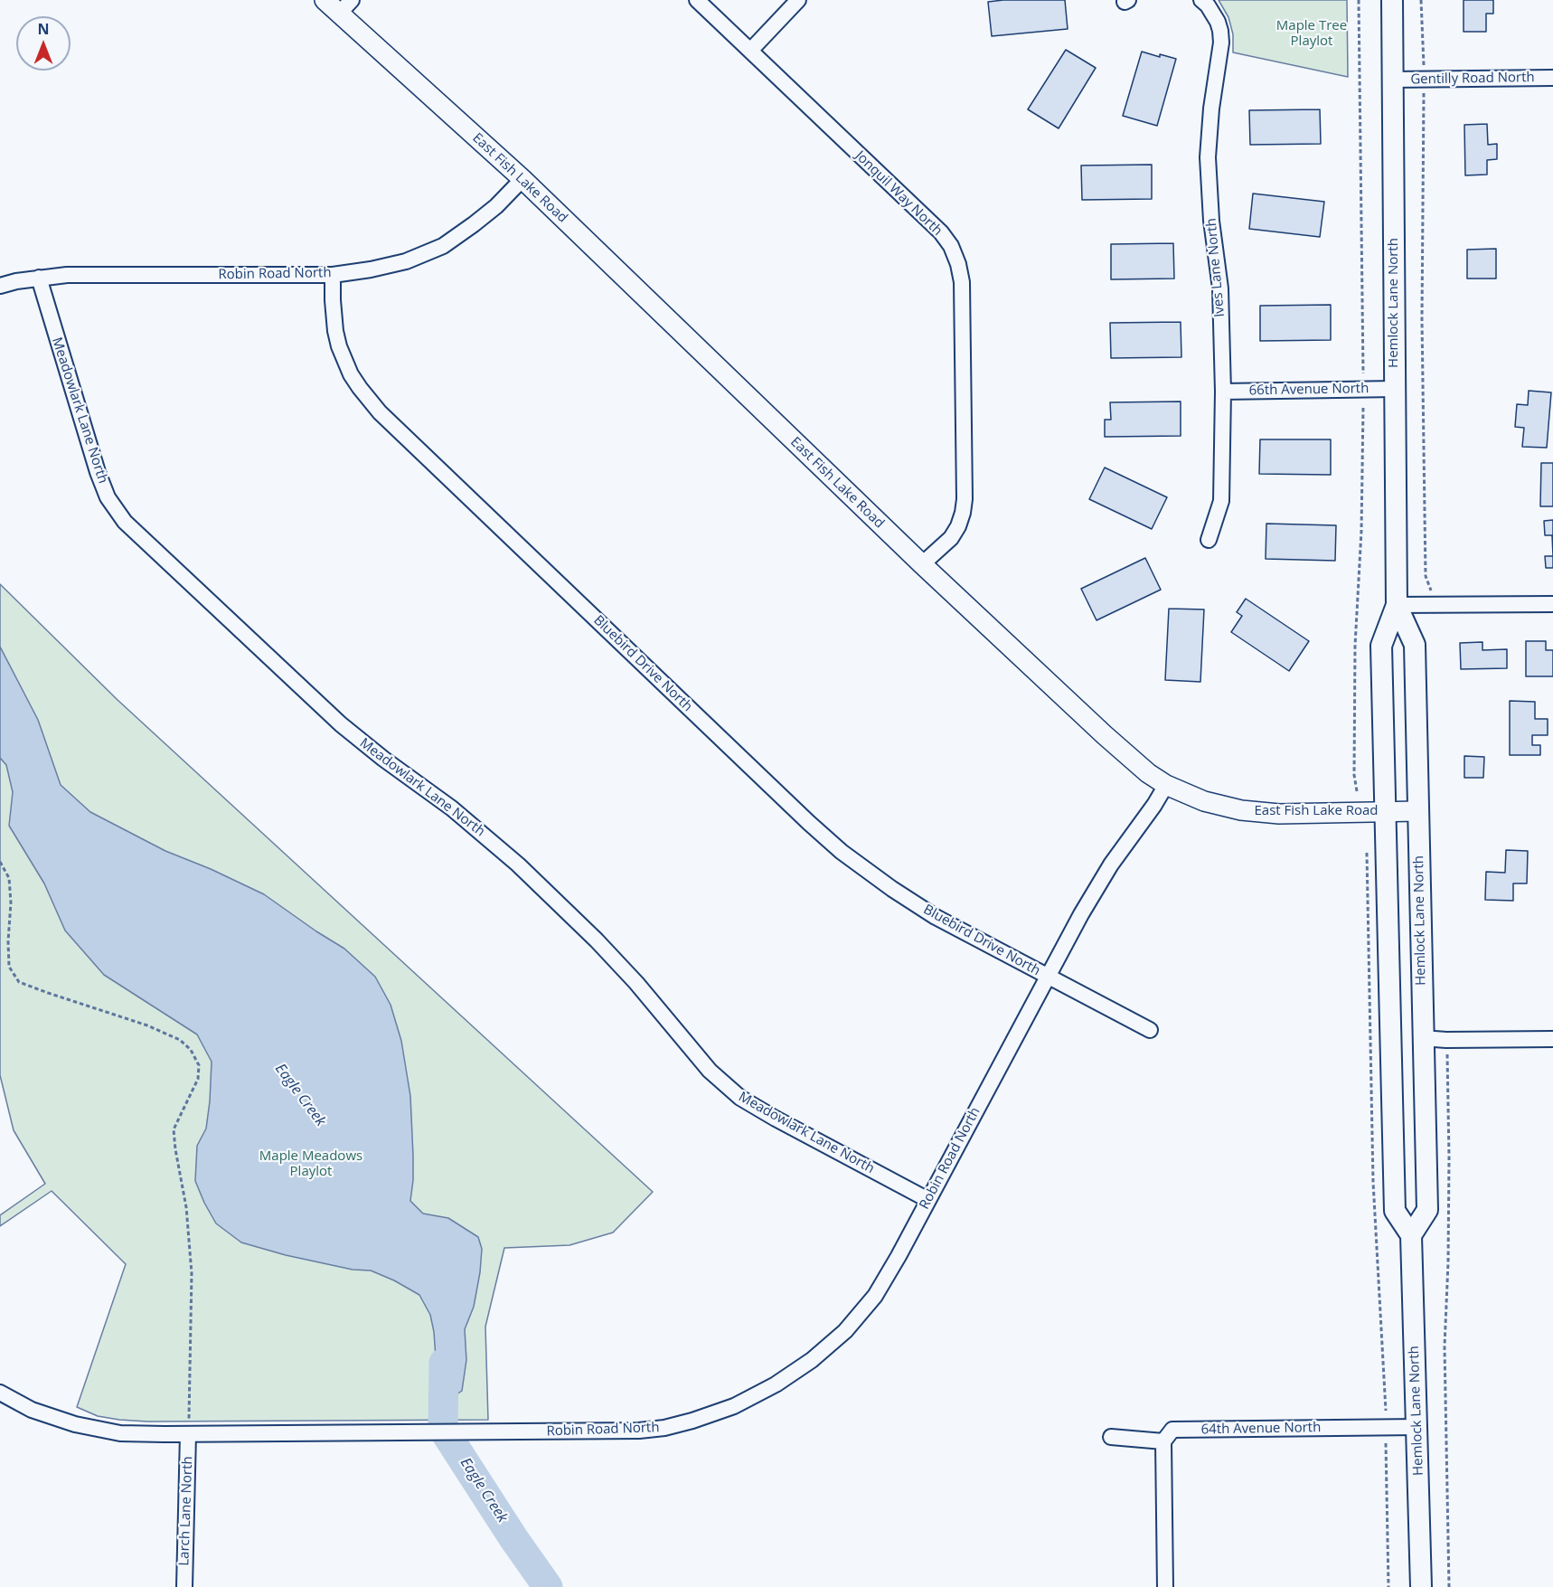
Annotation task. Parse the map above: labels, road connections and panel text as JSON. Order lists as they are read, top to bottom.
{
  "streets": {
    "main road": ["Hemlock Lane North"],
    "street": [
      "Gentilly Road North",
      "East Fish Lake Road",
      "Jonquil Way North",
      "Ives Lane North",
      "Robin Road North",
      "66th Avenue North",
      "Meadowlark Lane North",
      "Bluebird Drive North",
      "64th Avenue North",
      "Larch Lane North"
    ]
  },
  "crossings": [
    ["Gentilly Road North", "Hemlock Lane North"],
    ["East Fish Lake Road", "Jonquil Way North"],
    ["East Fish Lake Road", "Robin Road North"],
    ["East Fish Lake Road", "Hemlock Lane North"],
    ["Ives Lane North", "66th Avenue North"],
    ["Robin Road North", "Meadowlark Lane North"],
    ["Robin Road North", "Bluebird Drive North"],
    ["Robin Road North", "Larch Lane North"],
    ["Hemlock Lane North", "66th Avenue North"],
    ["Hemlock Lane North", "64th Avenue North"]
  ],
  "water": ["Eagle Creek"],
  "parks": ["Maple Tree Playlot", "Maple Meadows Playlot"],
  "north": "top"
}
